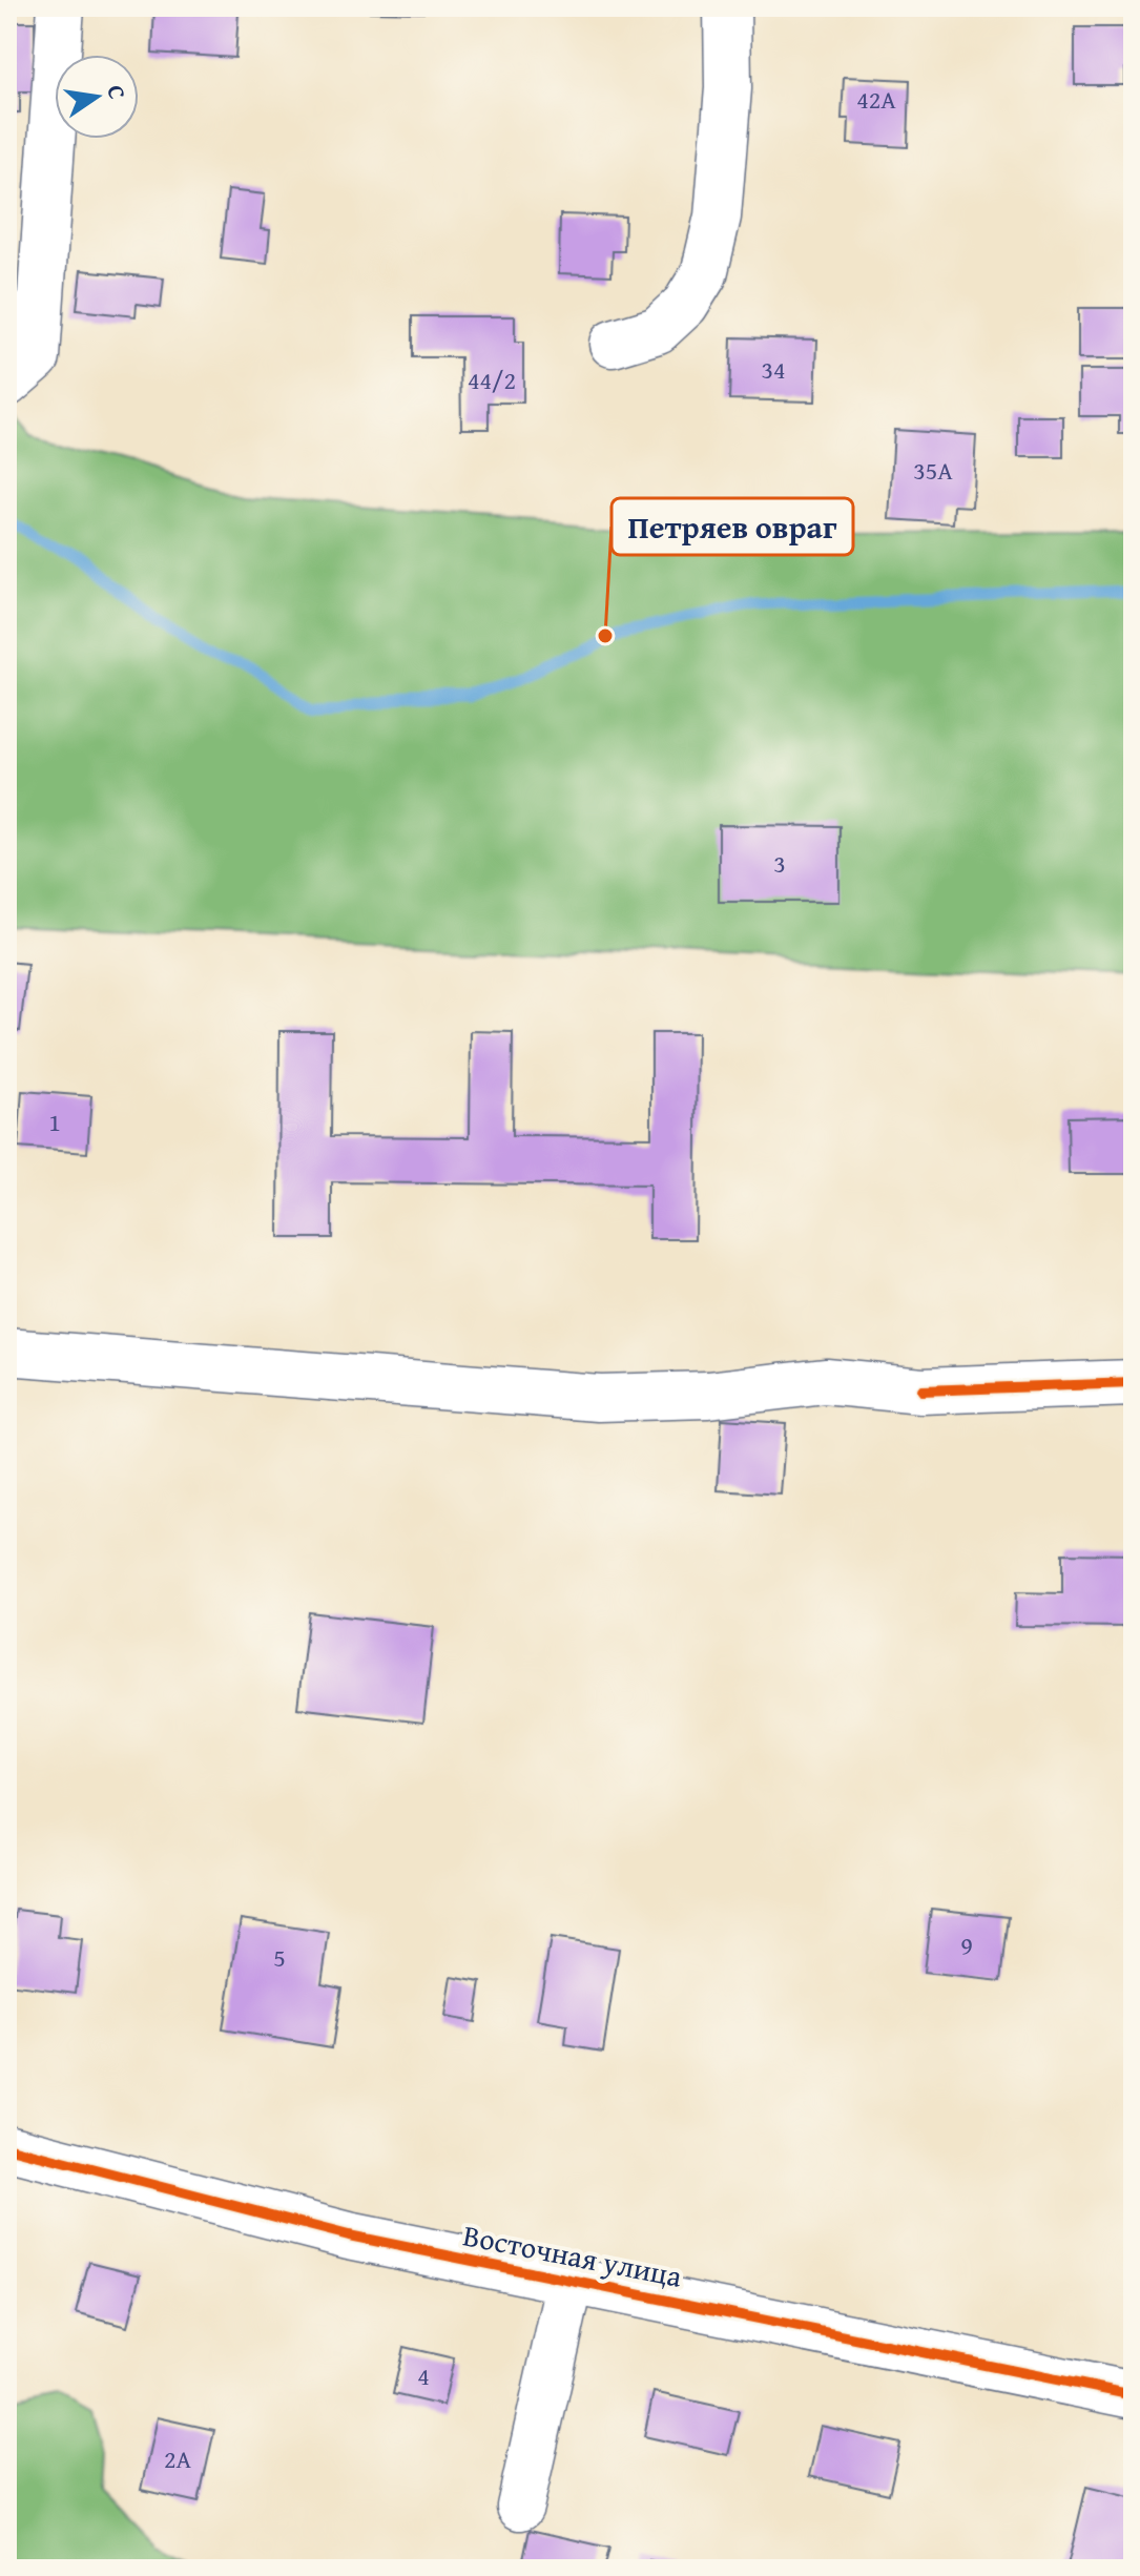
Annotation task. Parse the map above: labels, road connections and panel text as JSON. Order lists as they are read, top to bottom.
{
  "streets": {
    "street": ["Восточная улица"]
  },
  "places": ["Петряев овраг"],
  "house_numbers": [
    "42А",
    "34",
    "44/2",
    "35А",
    "3",
    "1",
    "9",
    "5",
    "4",
    "2А"
  ],
  "north": "right"
}
